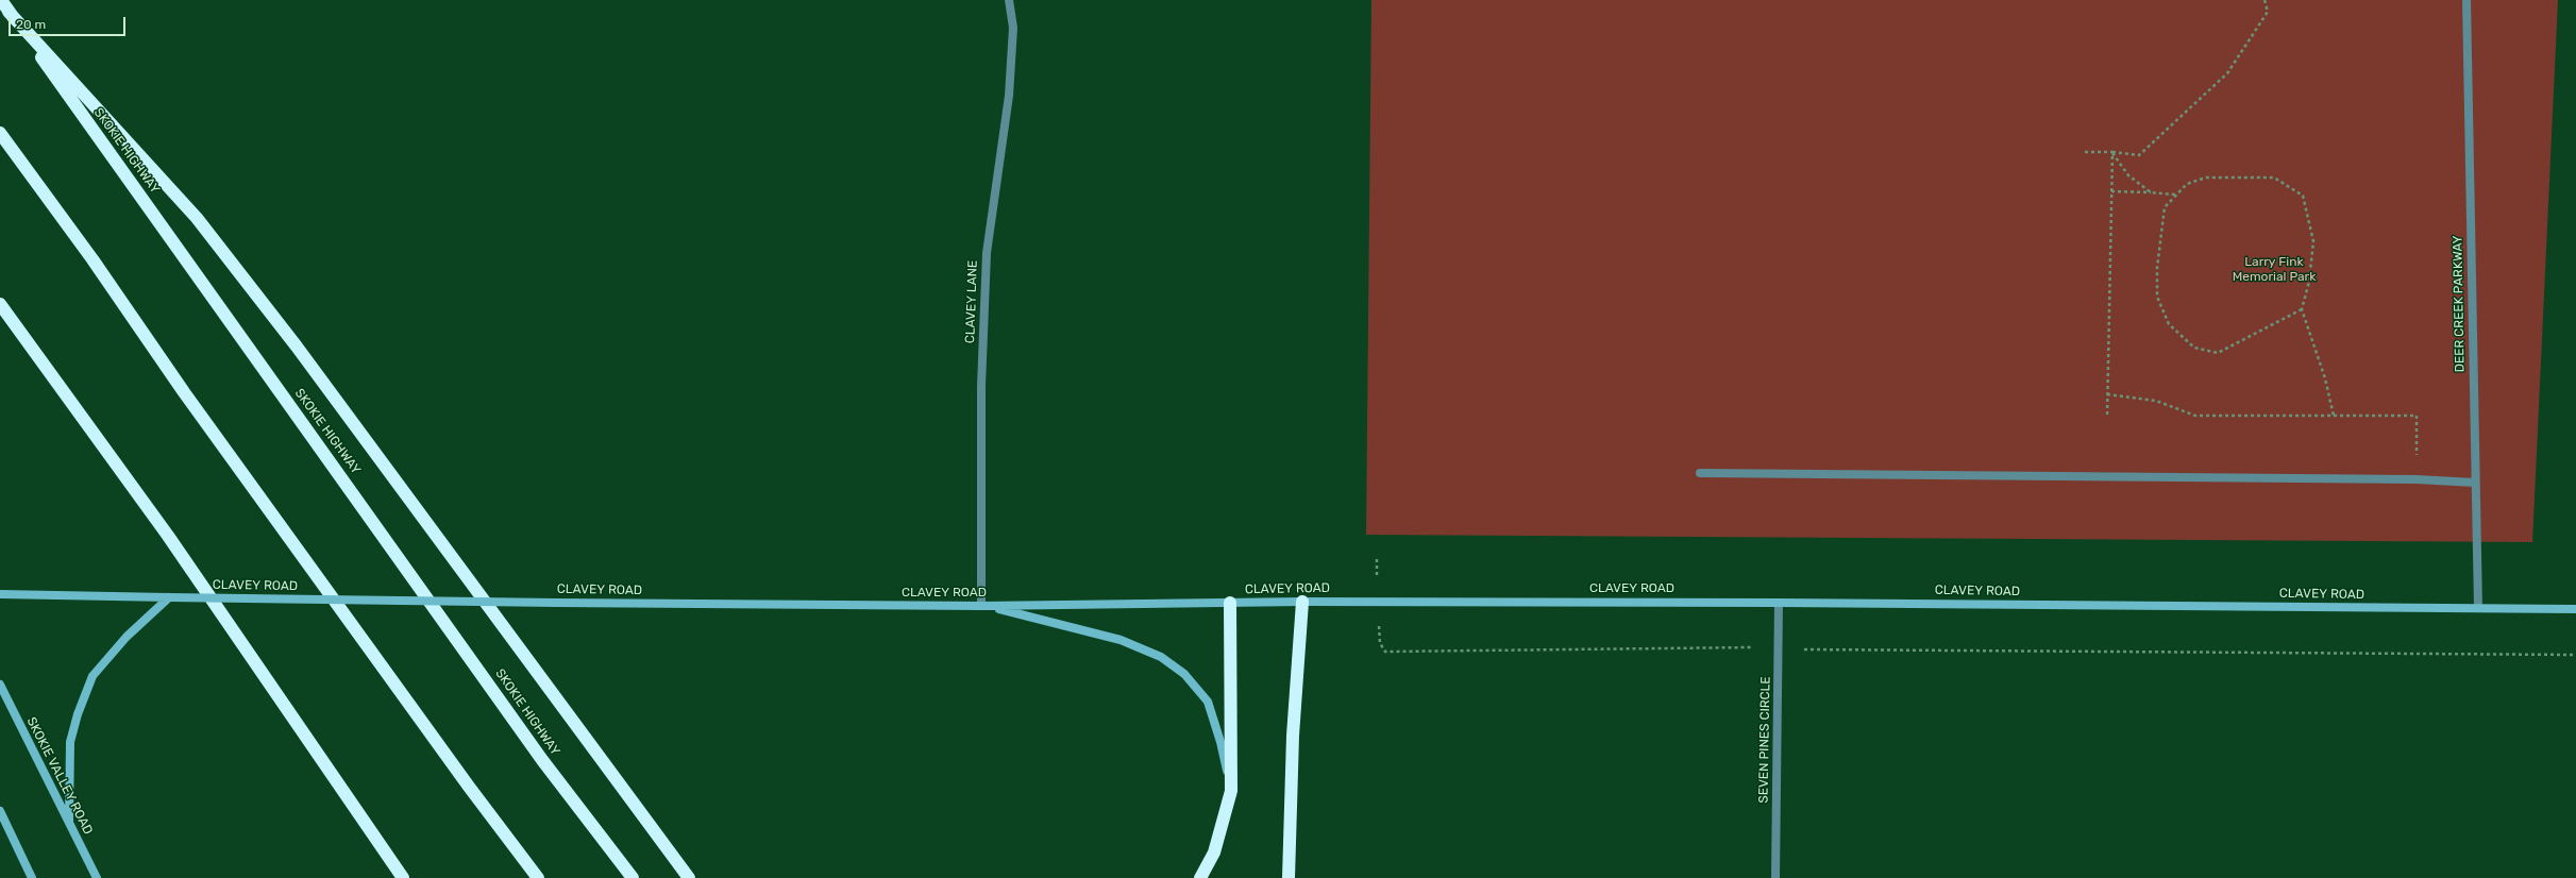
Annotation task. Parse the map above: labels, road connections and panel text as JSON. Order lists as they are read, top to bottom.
{
  "streets": {
    "highway": ["SKOKIE HIGHWAY"],
    "main road": ["CLAVEY ROAD", "SKOKIE VALLEY ROAD"],
    "street": ["CLAVEY LANE", "DEER CREEK PARKWAY", "SEVEN PINES CIRCLE"]
  },
  "crossings": [
    ["CLAVEY LANE", "CLAVEY ROAD"],
    ["DEER CREEK PARKWAY", "CLAVEY ROAD"],
    ["CLAVEY ROAD", "SEVEN PINES CIRCLE"]
  ],
  "parks": ["Larry Fink Memorial Park"],
  "scale_bar": "20 m"
}
